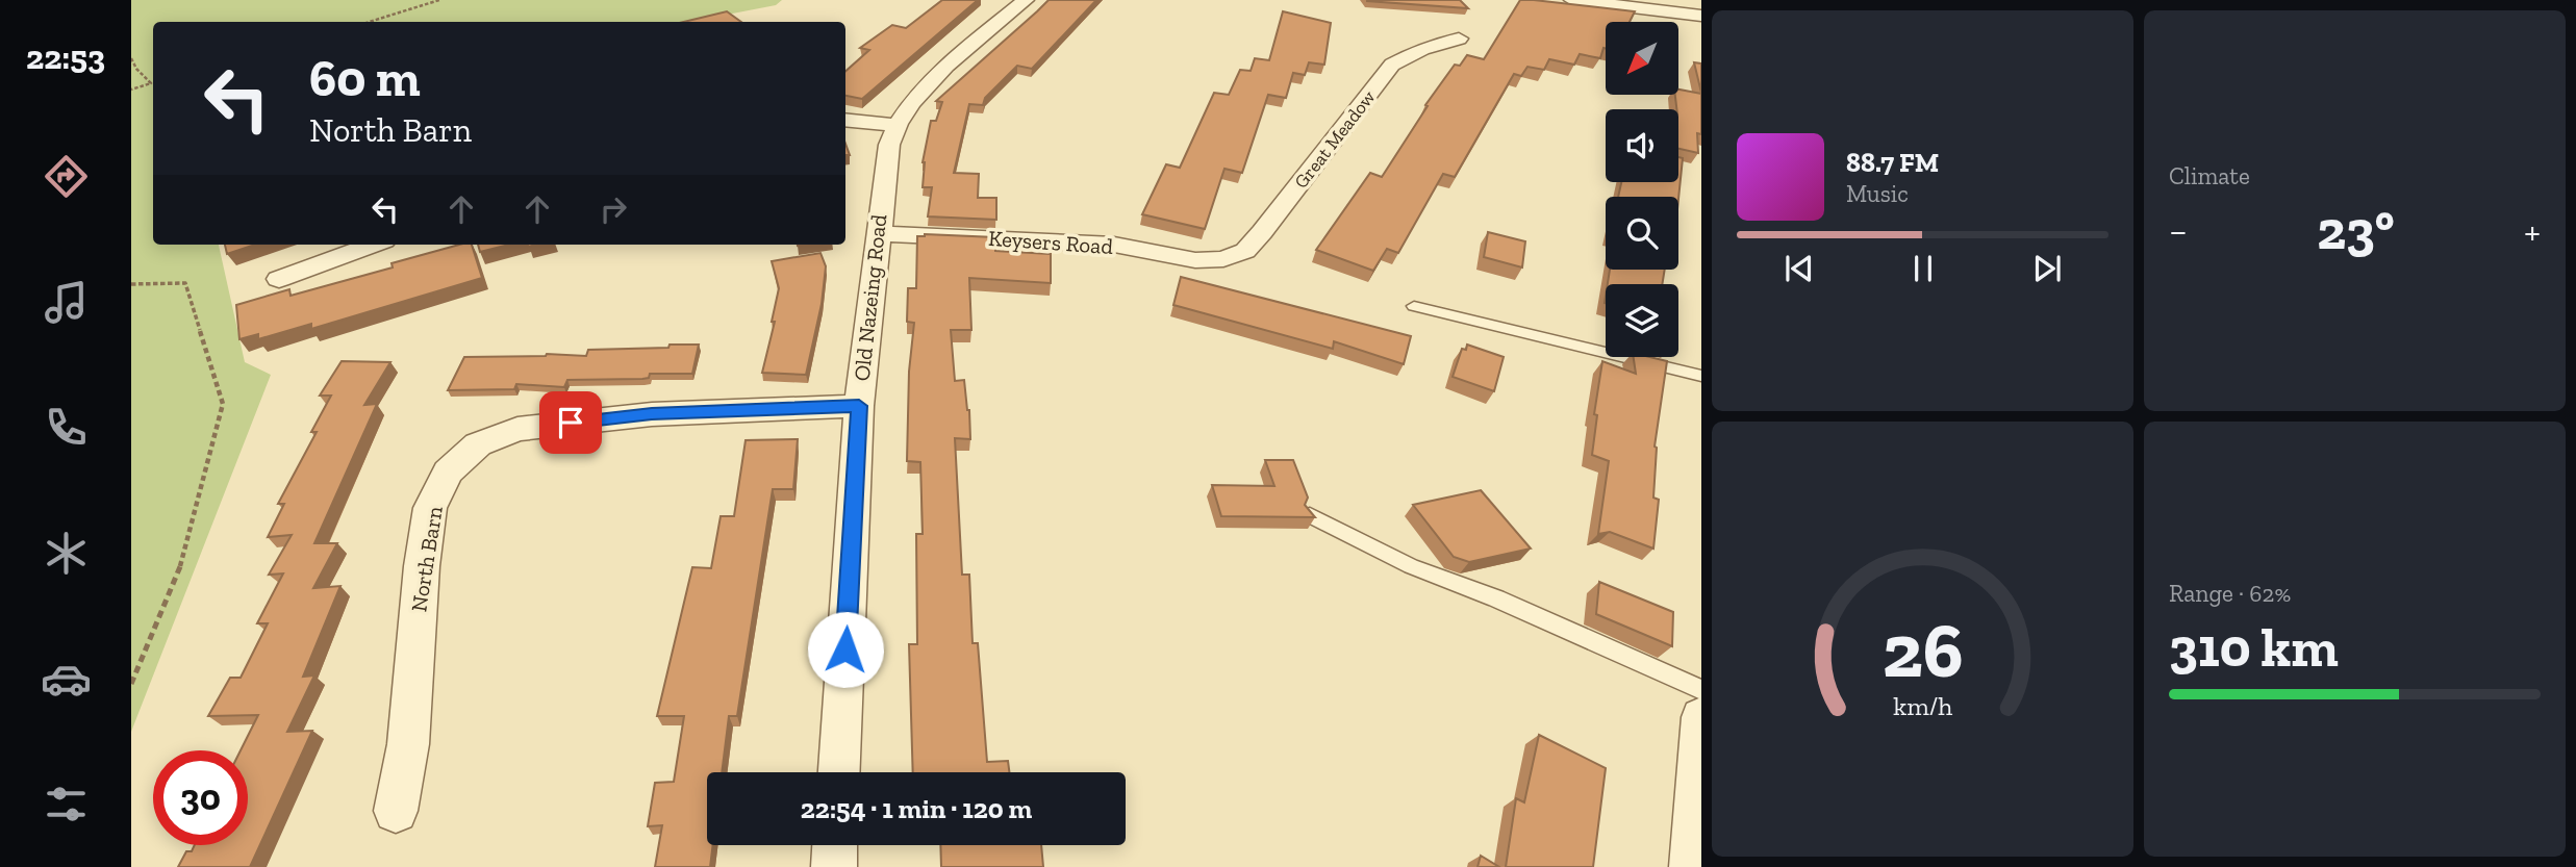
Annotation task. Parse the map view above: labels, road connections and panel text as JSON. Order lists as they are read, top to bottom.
{
  "streets": {
    "street": [
      "Great Meadow",
      "Keysers Road",
      "Old Nazeing Road",
      "North Barn"
    ]
  },
  "crossings": [
    ["Great Meadow", "Keysers Road"],
    ["Keysers Road", "Old Nazeing Road"],
    ["Old Nazeing Road", "North Barn"]
  ],
  "north": "bottom left",
  "page": {
    "tabs": "22:53",
    "tile": [
      "Climate",
      ["Range · 62%", "310 km"]
    ],
    "turn": ["60 m", "North Barn"],
    "song": ["88.7 FM", "Music"],
    "heat": ["−", "23°", "+"],
    "limit": "30",
    "trip": "22:54 · 1 min · 120 m",
    "gauge": ["26", "km/h"]
  }
}
